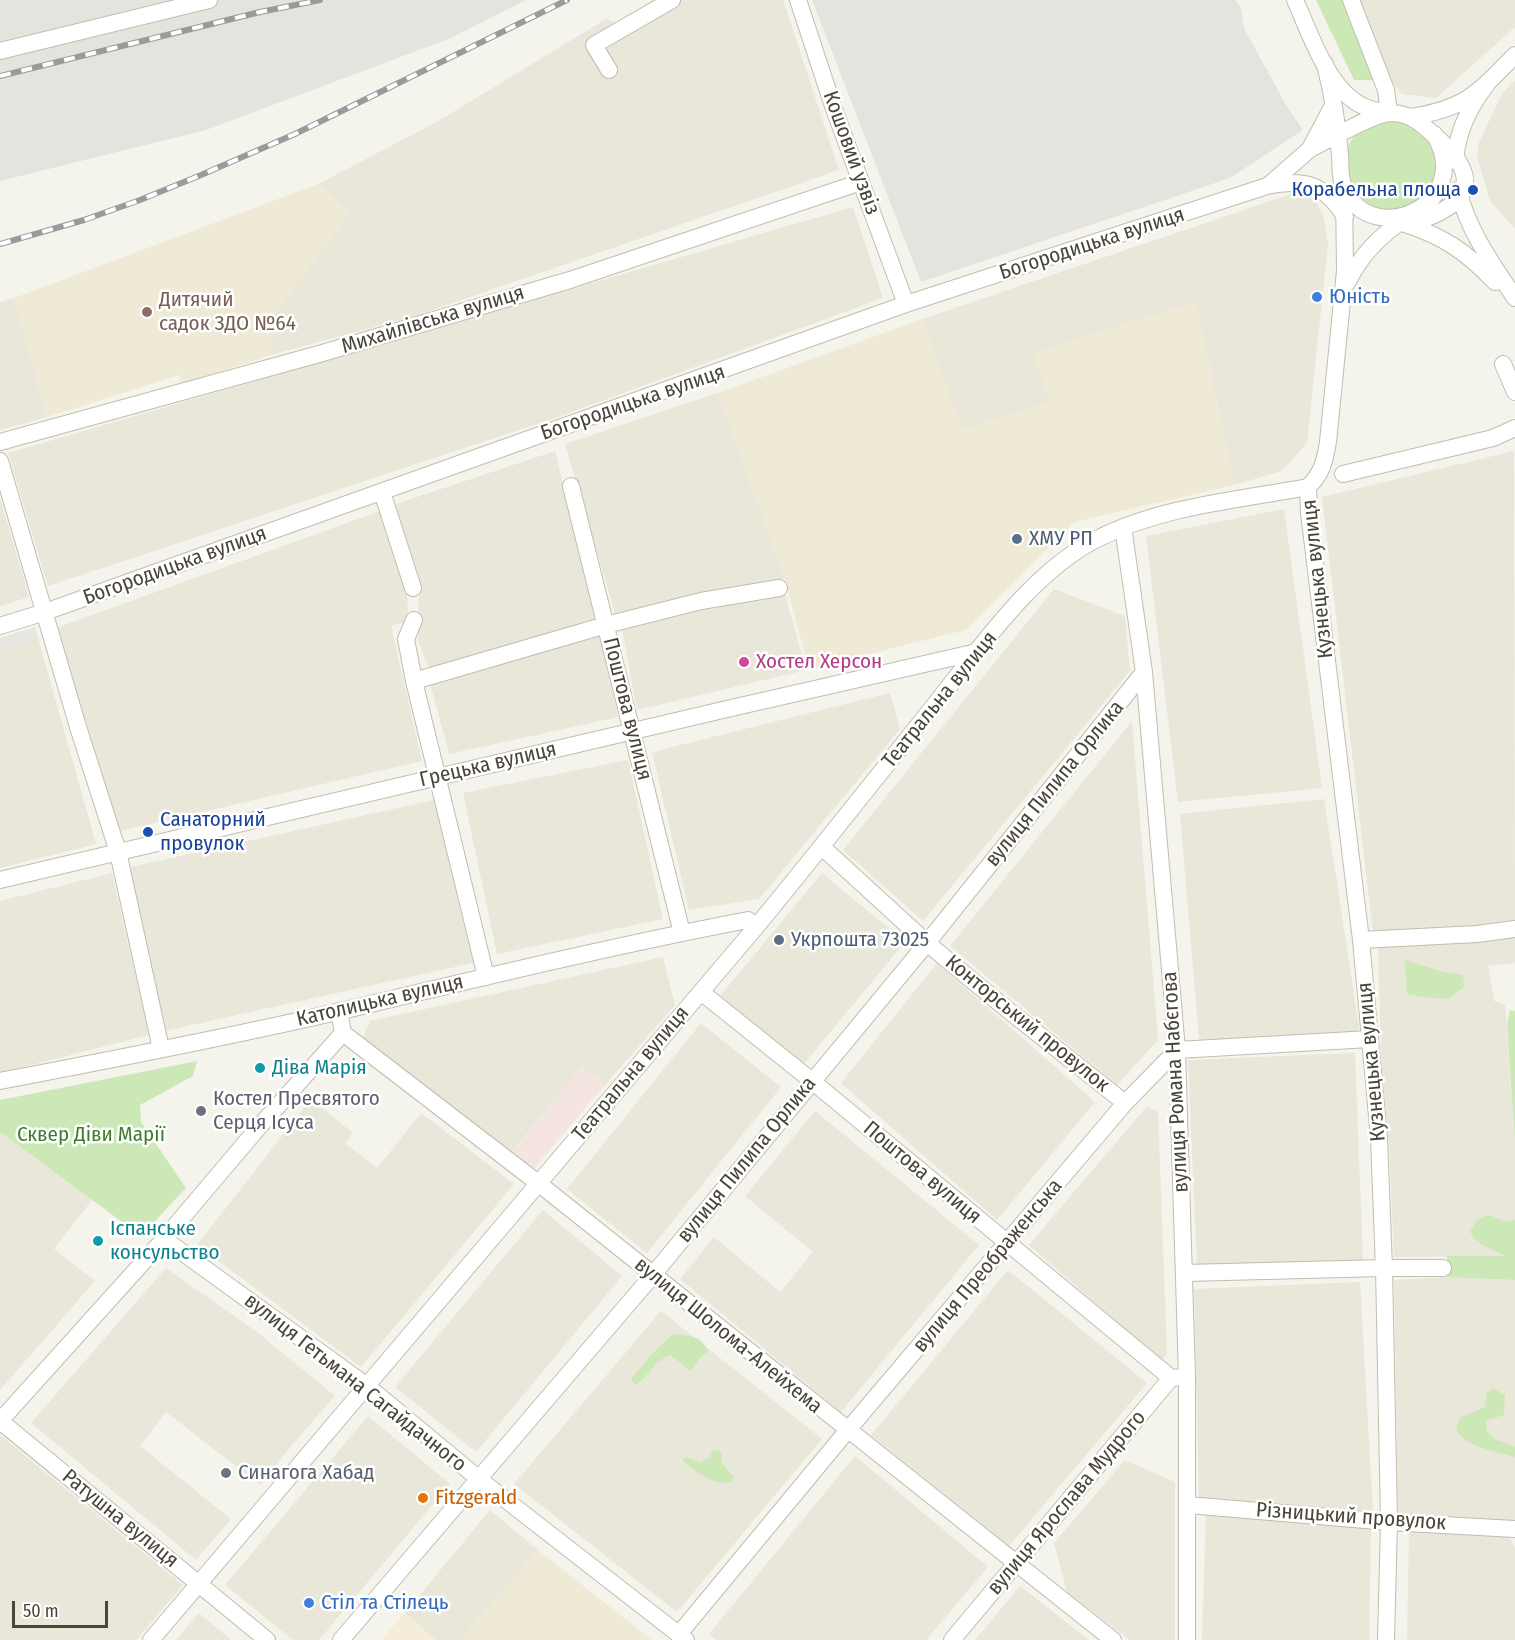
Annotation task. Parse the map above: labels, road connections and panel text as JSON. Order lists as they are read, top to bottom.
{
  "streets": {
    "street": [
      "Кошовий узвіз",
      "Богородицька вулиця",
      "Михайлівська вулиця",
      "Кузнецька вулиця",
      "Театральна вулиця",
      "Поштова вулиця",
      "Грецька вулиця",
      "вулиця Пилипа Орлика",
      "Католицька вулиця",
      "Конторський провулок",
      "вулиця Романа Набєгова",
      "вулиця Преображенська",
      "вулиця Шолома-Алейхема",
      "вулиця Гетьмана Сагайдачного",
      "вулиця Ярослава Мудрого",
      "Різницький провулок",
      "Ратушна вулиця"
    ]
  },
  "crossings": [
    ["Кошовий узвіз", "Богородицька вулиця"],
    ["Кошовий узвіз", "Михайлівська вулиця"],
    ["Кузнецька вулиця", "Театральна вулиця"],
    ["Кузнецька вулиця", "Різницький провулок"],
    ["Театральна вулиця", "Поштова вулиця"],
    ["Театральна вулиця", "Грецька вулиця"],
    ["Театральна вулиця", "Католицька вулиця"],
    ["Театральна вулиця", "Конторський провулок"],
    ["Театральна вулиця", "вулиця Романа Набєгова"],
    ["Театральна вулиця", "вулиця Шолома-Алейхема"],
    ["Театральна вулиця", "вулиця Гетьмана Сагайдачного"],
    ["Театральна вулиця", "Ратушна вулиця"],
    ["Поштова вулиця", "Грецька вулиця"],
    ["Поштова вулиця", "вулиця Пилипа Орлика"],
    ["Поштова вулиця", "Католицька вулиця"],
    ["Поштова вулиця", "вулиця Романа Набєгова"],
    ["Поштова вулиця", "вулиця Преображенська"],
    ["Поштова вулиця", "вулиця Ярослава Мудрого"],
    ["вулиця Пилипа Орлика", "Конторський провулок"],
    ["вулиця Пилипа Орлика", "вулиця Романа Набєгова"],
    ["вулиця Пилипа Орлика", "вулиця Шолома-Алейхема"],
    ["вулиця Пилипа Орлика", "вулиця Гетьмана Сагайдачного"],
    ["Конторський провулок", "вулиця Преображенська"],
    ["вулиця Романа Набєгова", "вулиця Преображенська"],
    ["вулиця Романа Набєгова", "вулиця Ярослава Мудрого"],
    ["вулиця Романа Набєгова", "Різницький провулок"],
    ["вулиця Преображенська", "вулиця Шолома-Алейхема"],
    ["вулиця Преображенська", "вулиця Гетьмана Сагайдачного"],
    ["вулиця Шолома-Алейхема", "вулиця Ярослава Мудрого"]
  ],
  "parks": ["Сквер Діви Марії"],
  "places": [
    "Корабельна площа",
    "Юність",
    "Дитячий садок ЗДО №64",
    "ХМУ РП",
    "Хостел Херсон",
    "Санаторний провулок",
    "Укрпошта 73025",
    "Діва Марія",
    "Костел Пресвятого Серця Ісуса",
    "Іспанське консульство",
    "Синагога Хабад",
    "Fitzgerald",
    "Стіл та Стілець"
  ],
  "scale_bar": "50 m"
}
